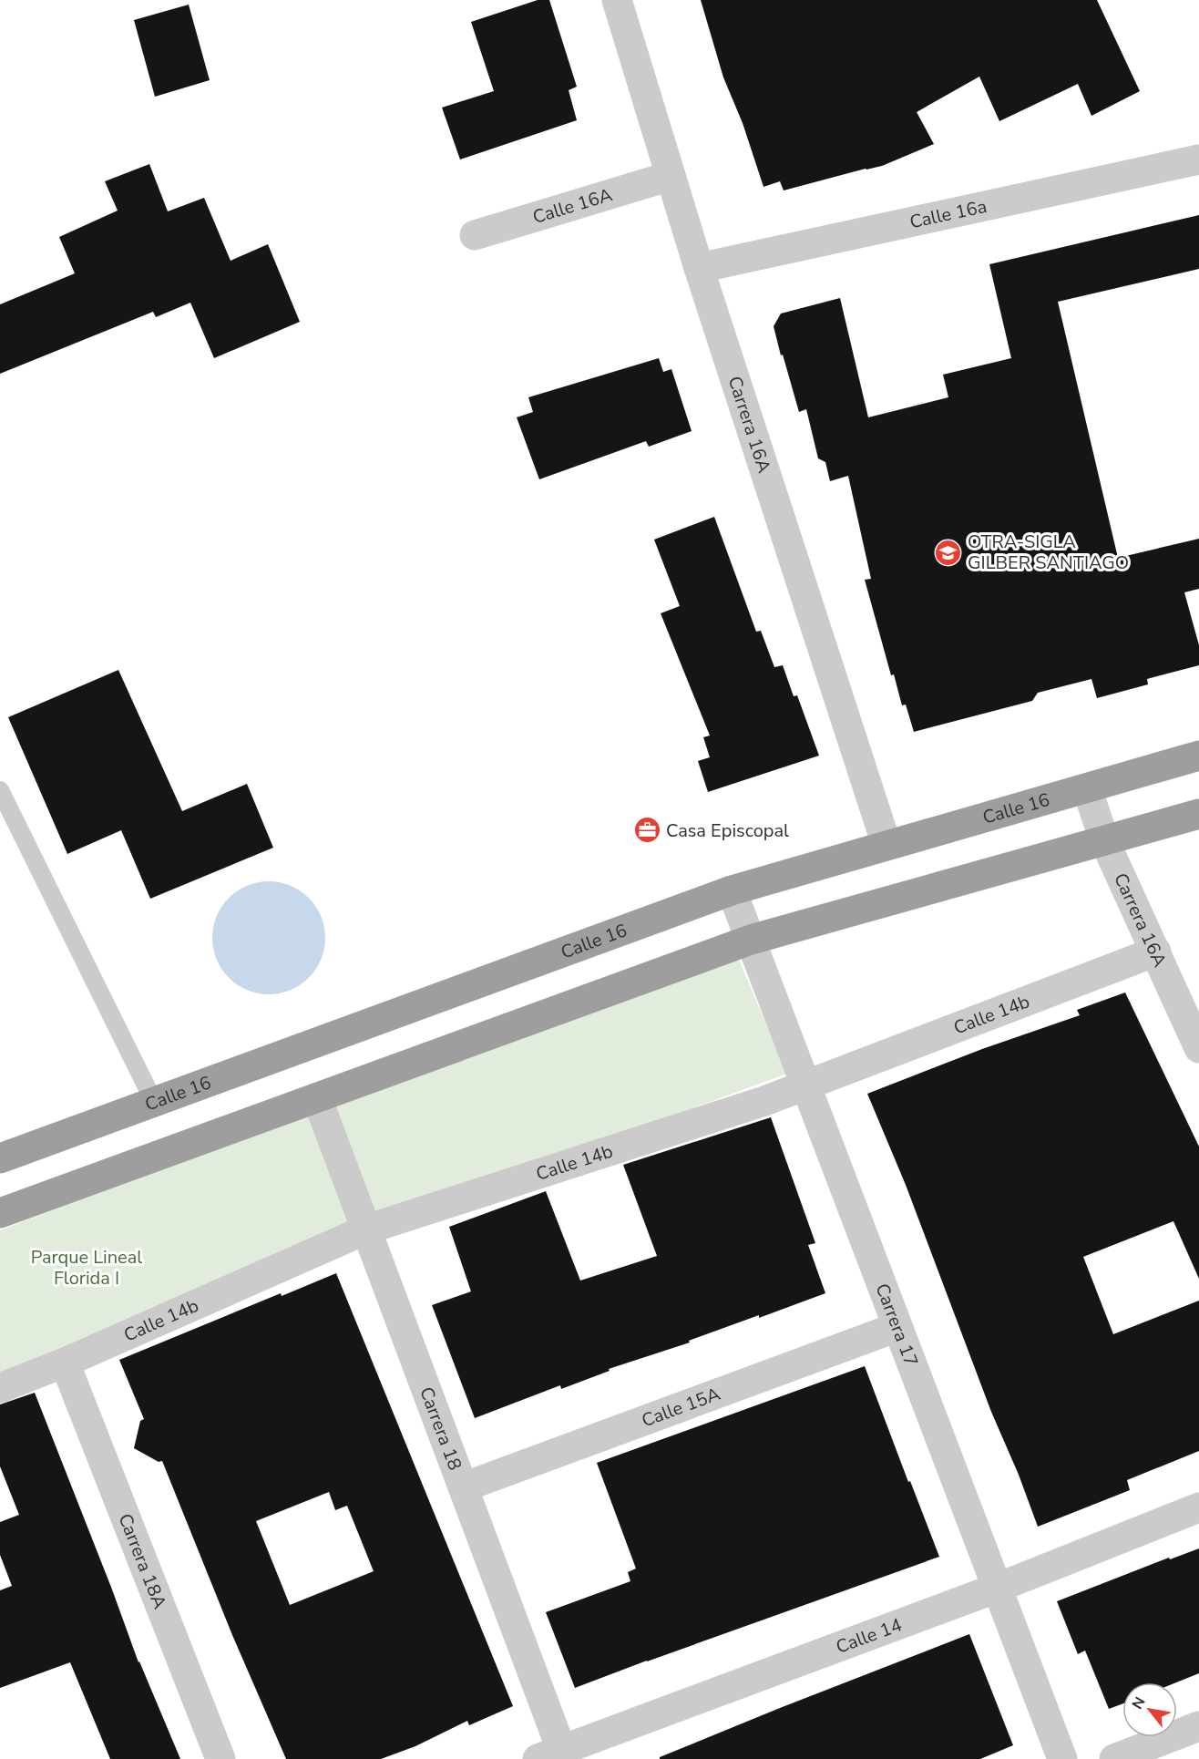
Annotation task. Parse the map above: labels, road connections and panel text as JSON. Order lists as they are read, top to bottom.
{
  "streets": {
    "highway": ["Calle 16"],
    "street": [
      "Calle 16A",
      "Calle 16a",
      "Carrera 16A",
      "Calle 14b",
      "Carrera 17",
      "Calle 15A",
      "Carrera 18",
      "Carrera 18A",
      "Calle 14"
    ]
  },
  "crossings": [
    ["Calle 16A", "Carrera 16A"],
    ["Calle 16a", "Carrera 16A"],
    ["Carrera 16A", "Calle 16"],
    ["Carrera 16A", "Calle 14b"],
    ["Calle 16", "Carrera 17"],
    ["Calle 14b", "Carrera 17"],
    ["Calle 14b", "Carrera 18"],
    ["Calle 14b", "Carrera 18A"],
    ["Carrera 17", "Calle 15A"],
    ["Carrera 17", "Calle 14"],
    ["Calle 15A", "Carrera 18"],
    ["Carrera 18", "Calle 14"]
  ],
  "parks": ["Parque Lineal Florida I"],
  "places": {
    "school or university": ["OTRA-SIGLA GILBER SANTIAGO"],
    "office": ["Casa Episcopal"]
  },
  "north": "top left"
}
